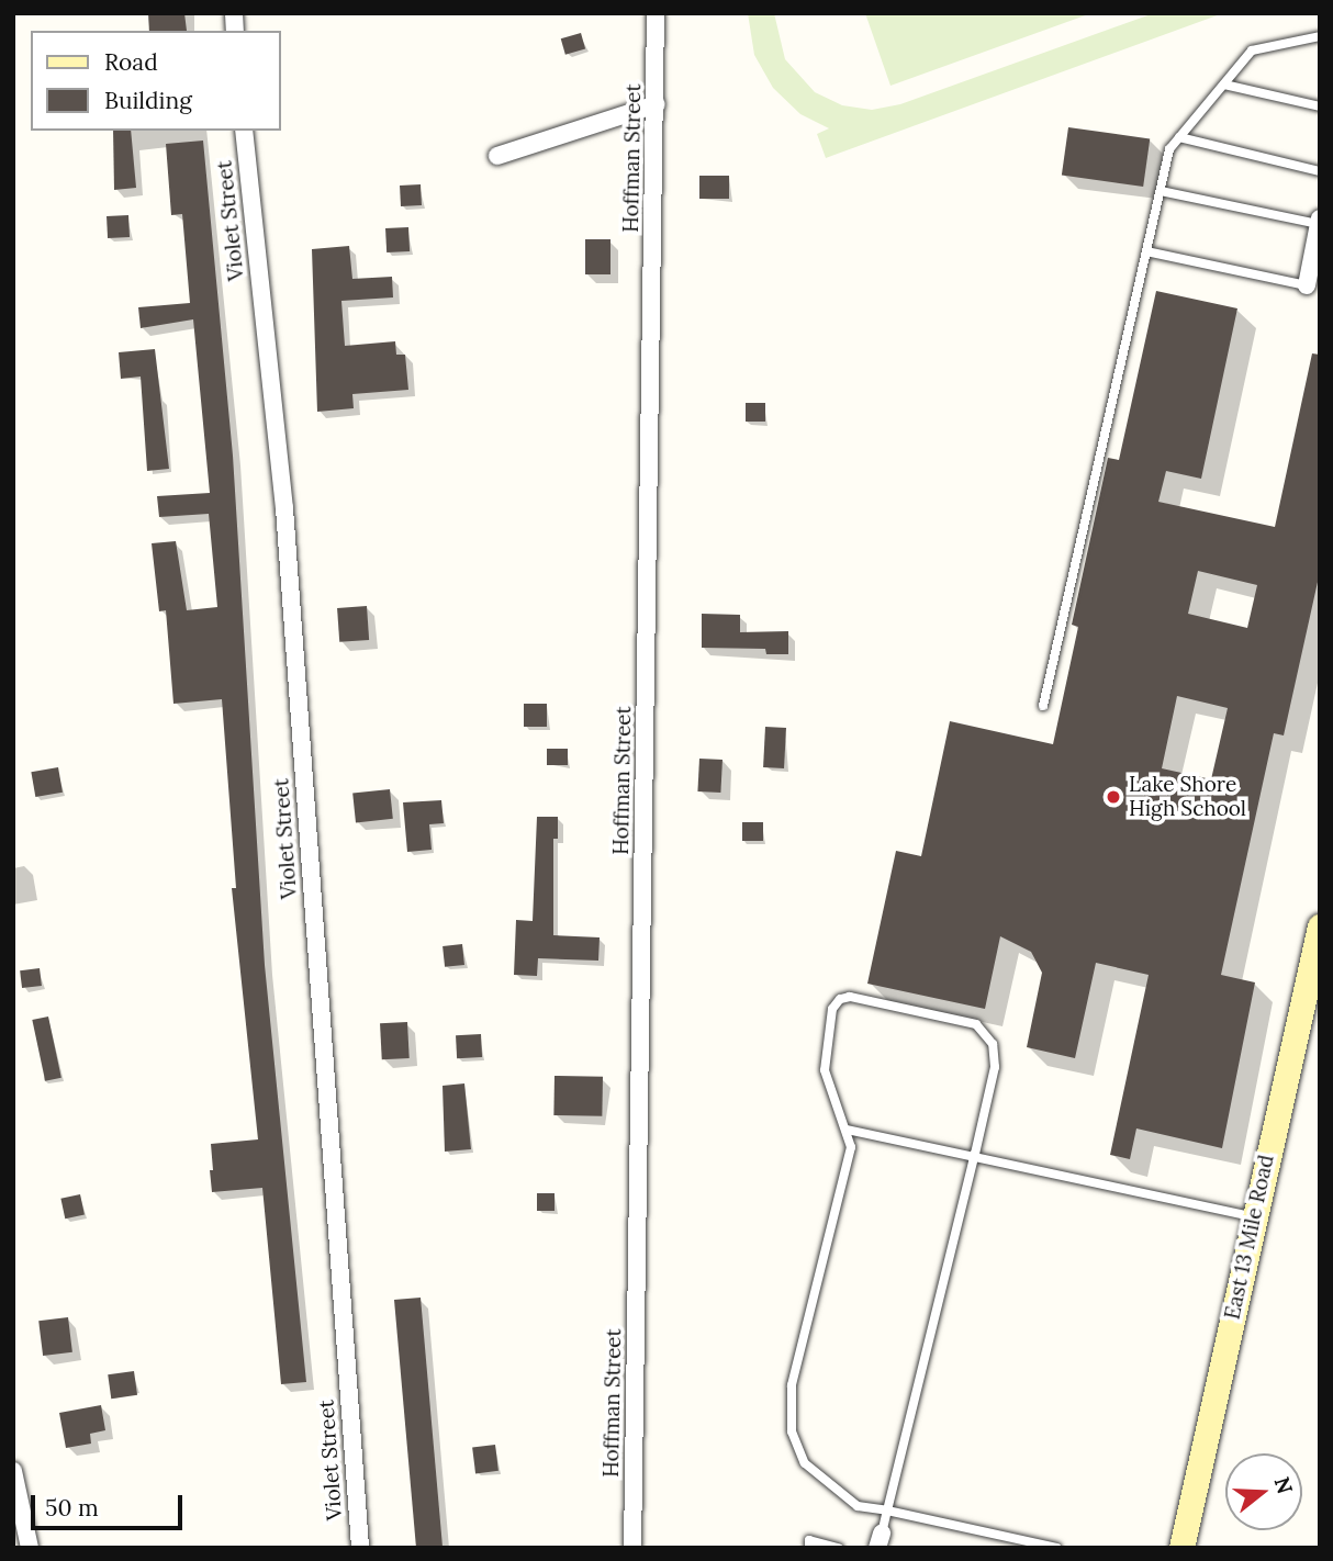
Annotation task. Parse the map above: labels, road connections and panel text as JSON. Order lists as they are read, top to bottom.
{
  "streets": {
    "main road": ["East 13 Mile Road"],
    "street": ["Hoffman Street", "Violet Street"]
  },
  "places": ["Lake Shore High School"],
  "legend": ["Road", "Building"],
  "scale_bar": "50 m",
  "north": "right"
}
